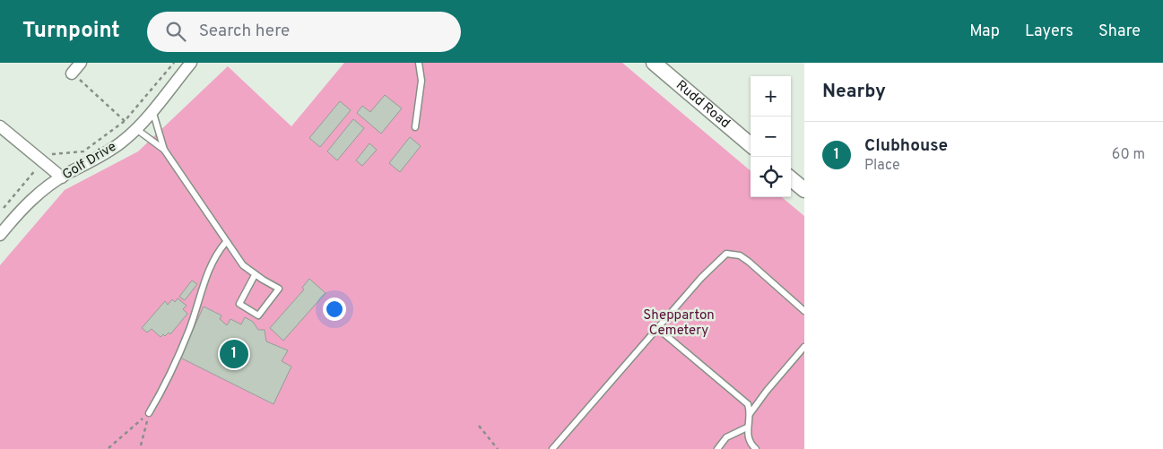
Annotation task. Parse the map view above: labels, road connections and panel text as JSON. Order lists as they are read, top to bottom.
{
  "streets": {
    "street": ["Rudd Road", "Golf Drive"]
  },
  "parks": ["Shepparton Cemetery"],
  "page": {
    "header": "Turnpoint",
    "search": "Search here",
    "nav": ["Map", "Layers", "Share"],
    "heading": "Nearby",
    "map_buttons": ["+", "−"],
    "list": [
      {
        "mark": "1",
        "name": "Clubhouse",
        "note": "Place",
        "value": "60 m"
      }
    ],
    "pins": "1"
  }
}
